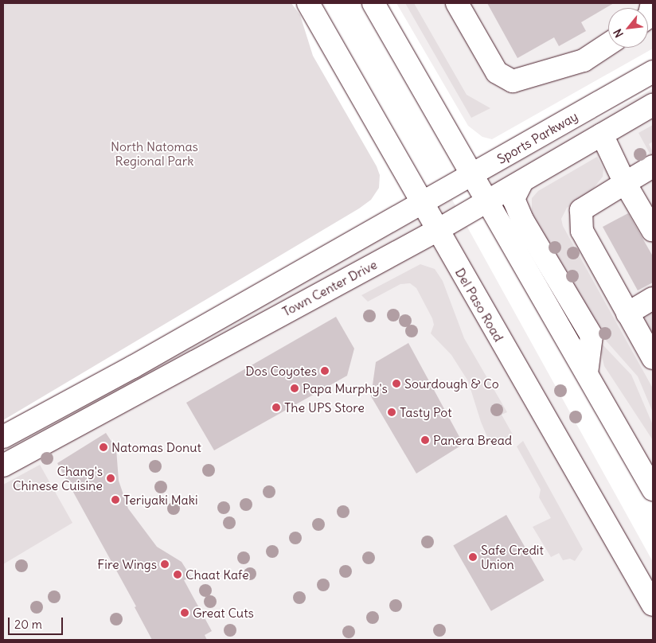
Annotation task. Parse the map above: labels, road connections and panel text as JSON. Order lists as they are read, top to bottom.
{
  "streets": {
    "street": ["Sports Parkway", "Town Center Drive", "Del Paso Road"]
  },
  "crossings": [
    ["Sports Parkway", "Town Center Drive"],
    ["Sports Parkway", "Del Paso Road"],
    ["Town Center Drive", "Del Paso Road"]
  ],
  "parks": ["North Natomas Regional Park"],
  "places": [
    "Dos Coyotes",
    "Sourdough & Co",
    "Papa Murphy's",
    "The UPS Store",
    "Tasty Pot",
    "Panera Bread",
    "Natomas Donut",
    "Chang's Chinese Cuisine",
    "Teriyaki Maki",
    "Safe Credit Union",
    "Fire Wings",
    "Chaat Kafe",
    "Great Cuts"
  ],
  "scale_bar": "20 m",
  "north": "bottom left"
}
